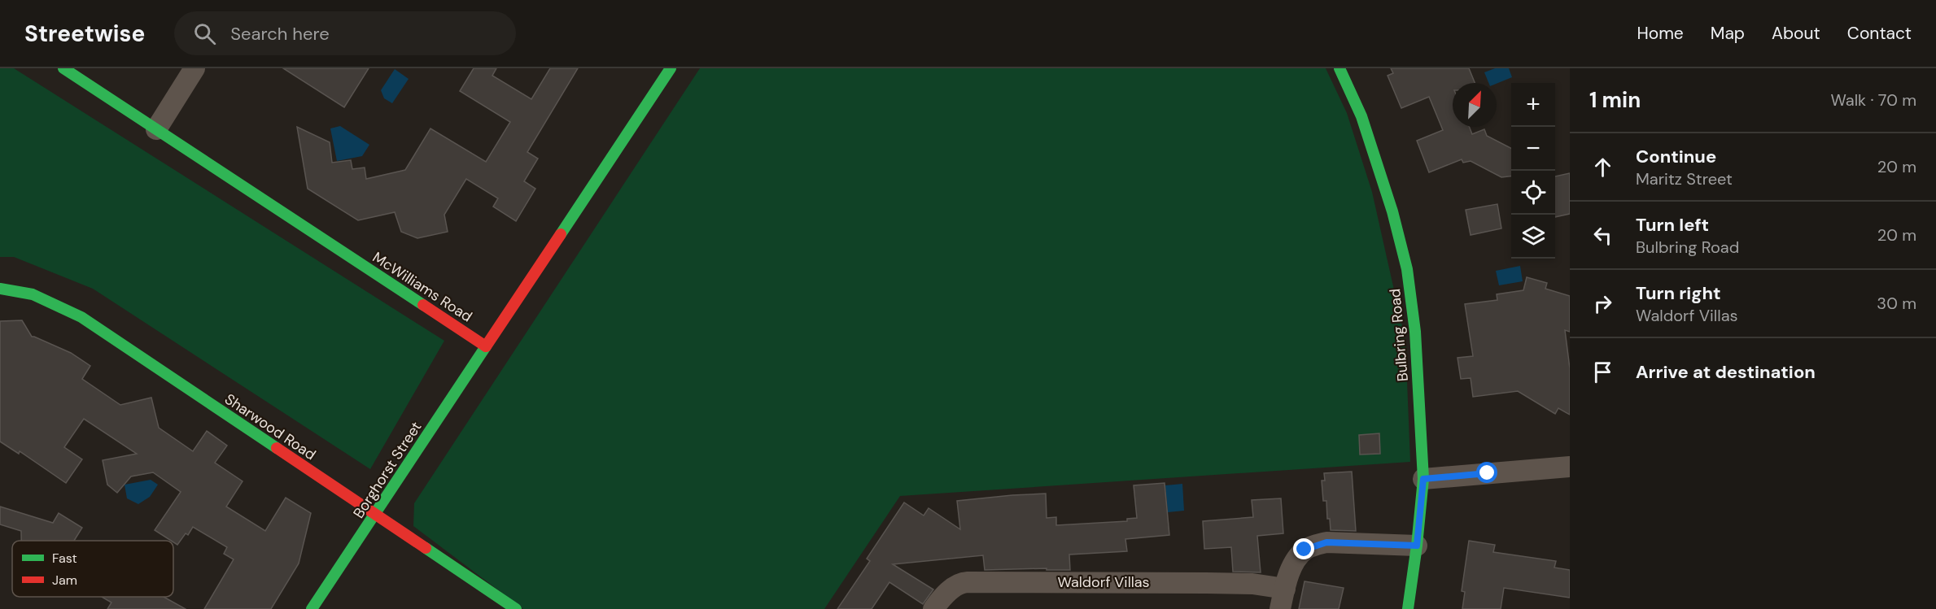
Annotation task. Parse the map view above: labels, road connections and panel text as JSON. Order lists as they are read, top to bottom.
{
  "streets": {
    "street": [
      "McWilliams Road",
      "Bulbring Road",
      "Sharwood Road",
      "Borghorst Street",
      "Waldorf Villas"
    ]
  },
  "crossings": [
    ["McWilliams Road", "Borghorst Street"],
    ["Sharwood Road", "Borghorst Street"]
  ],
  "legend": ["Fast", "Jam"],
  "north": "top right",
  "page": {
    "header": "Streetwise",
    "search": "Search here",
    "nav": [
      "Home",
      "Map",
      "About",
      "Contact"
    ],
    "heading": ["1 min", "Walk · 70 m"],
    "map_buttons": ["+", "−"],
    "list": [
      ["Continue", "Maritz Street", "20 m"],
      ["Turn left", "Bulbring Road", "20 m"],
      ["Turn right", "Waldorf Villas", "30 m"],
      "Arrive at destination"
    ]
  }
}
